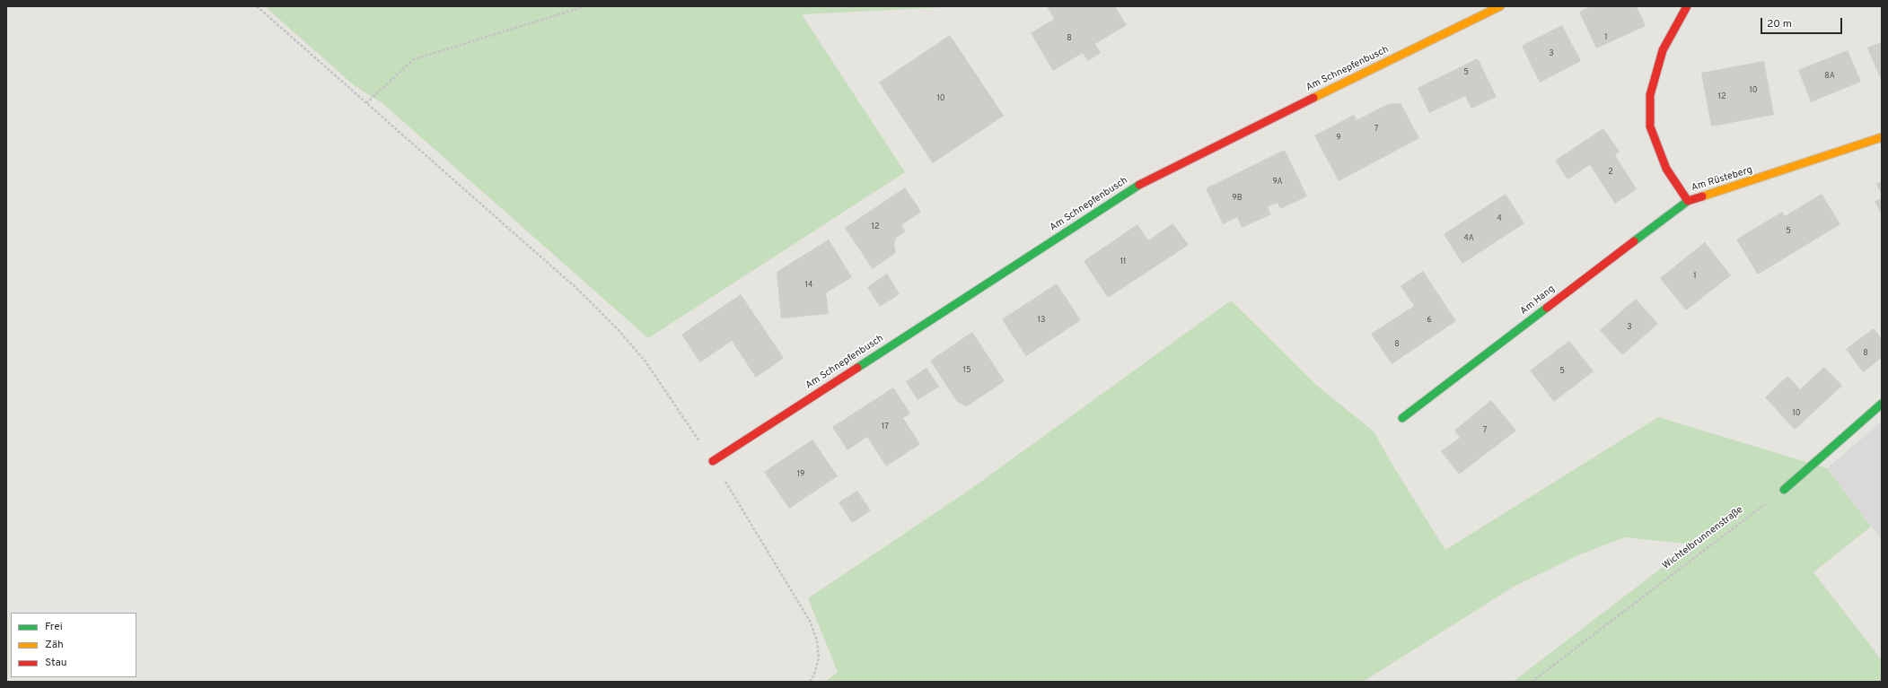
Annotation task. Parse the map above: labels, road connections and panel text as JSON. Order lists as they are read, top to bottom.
{
  "streets": {
    "street": ["Am Schnepfenbusch", "Am Rüsteberg", "Am Hang"],
    "path": ["Wichtelbrunnenstraße"]
  },
  "crossings": [
    ["Am Rüsteberg", "Am Hang"]
  ],
  "house_numbers": [
    "1",
    "8",
    "3",
    "5",
    "8A",
    "10",
    "12",
    "10",
    "7",
    "9",
    "2",
    "9A",
    "9B",
    "4",
    "12",
    "5",
    "4A",
    "11",
    "1",
    "14",
    "13",
    "6",
    "3",
    "8",
    "8",
    "15",
    "5",
    "10",
    "17",
    "7",
    "19"
  ],
  "legend": ["Frei", "Zäh", "Stau"],
  "scale_bar": "20 m"
}
